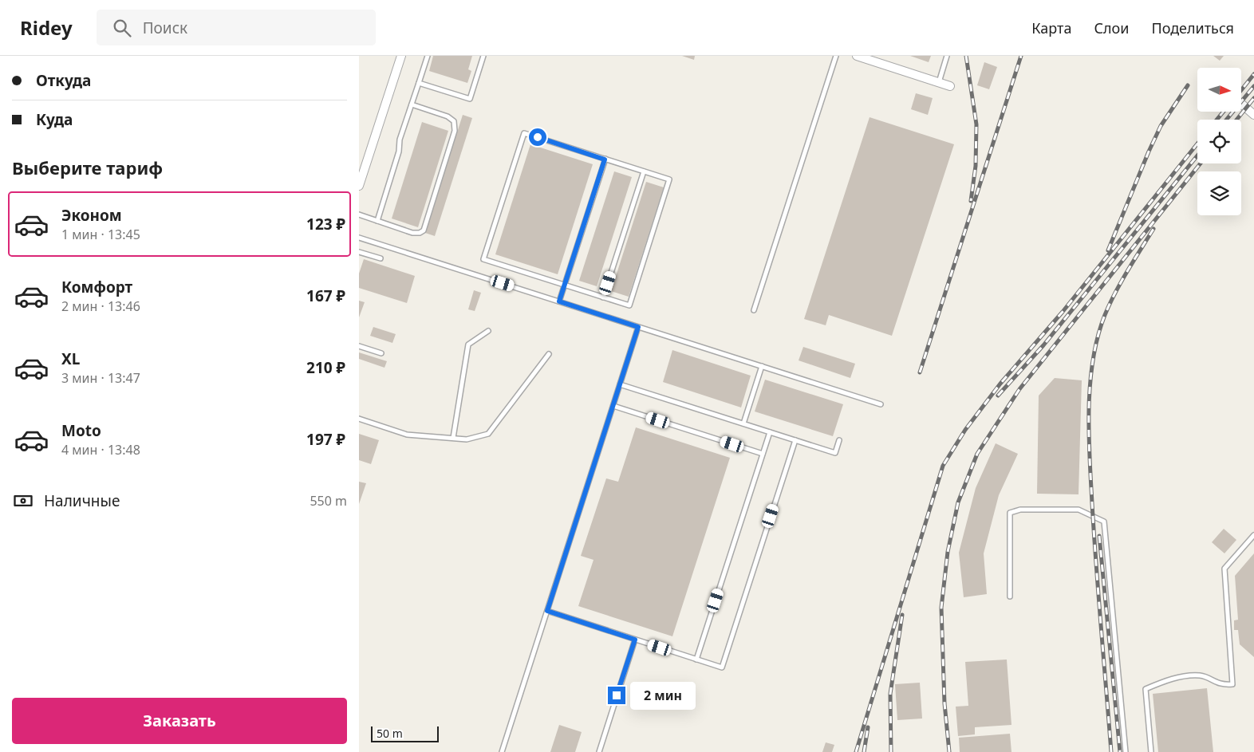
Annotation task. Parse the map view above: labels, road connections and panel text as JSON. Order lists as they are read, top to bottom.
{
  "scale_bar": "50 m",
  "north": "right",
  "page": {
    "header": "Ridey",
    "search": "Поиск",
    "nav": ["Карта", "Слои", "Поделиться"],
    "banner": ["Откуда", "Куда"],
    "heading": "Выберите тариф",
    "list": [
      {
        "name": "Эконом",
        "note": "1 мин · 13:45",
        "value": "123 ₽"
      },
      {
        "name": "Комфорт",
        "note": "2 мин · 13:46",
        "value": "167 ₽"
      },
      {
        "name": "XL",
        "note": "3 мин · 13:47",
        "value": "210 ₽"
      },
      {
        "name": "Moto",
        "note": "4 мин · 13:48",
        "value": "197 ₽"
      }
    ],
    "pay": ["Наличные", "550 m"],
    "bubble": "2 мин",
    "buttons": "Заказать",
    "scale": "50 m"
  }
}
